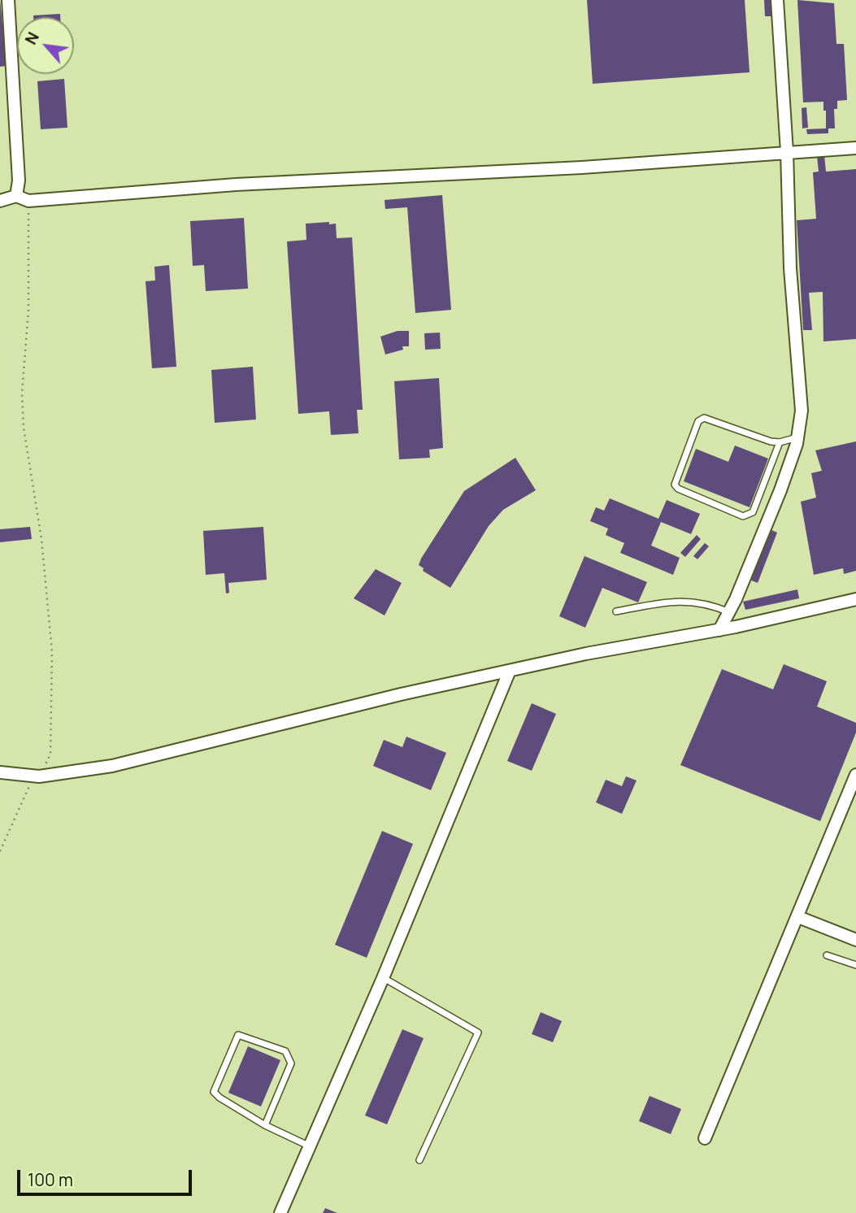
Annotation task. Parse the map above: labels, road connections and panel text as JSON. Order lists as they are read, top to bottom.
{
  "scale_bar": "100 m",
  "north": "top left"
}
